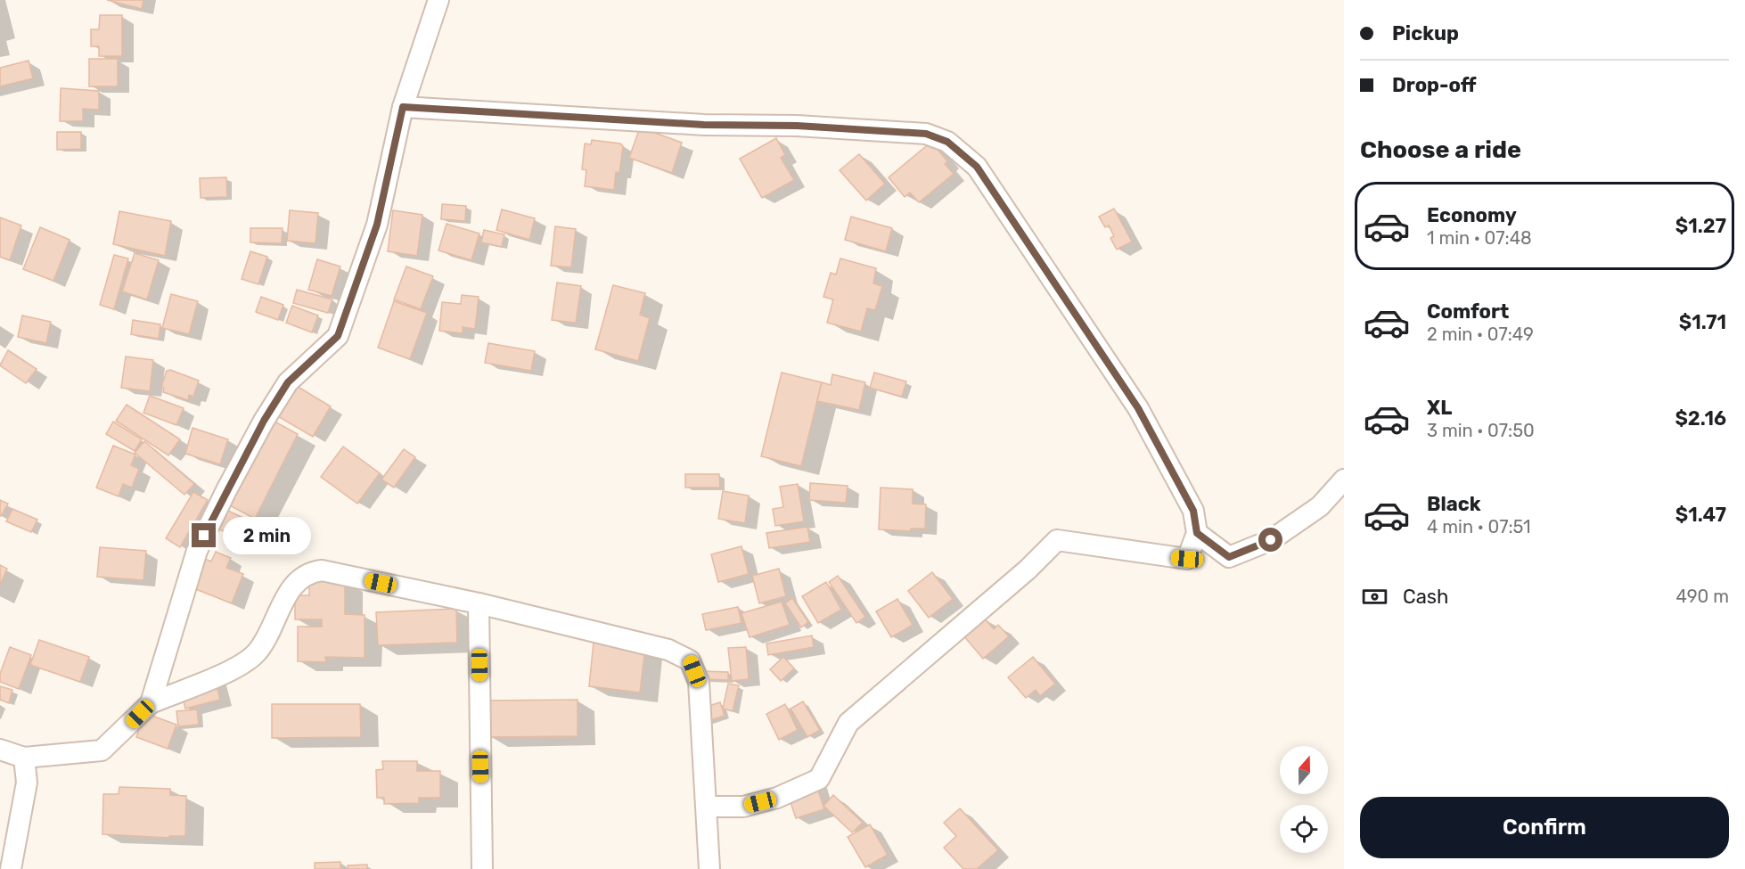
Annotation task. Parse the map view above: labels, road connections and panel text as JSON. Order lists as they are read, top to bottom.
{
  "north": "top",
  "page": {
    "banner": ["Pickup", "Drop-off"],
    "heading": "Choose a ride",
    "list": [
      {
        "name": "Economy",
        "note": "1 min · 07:48",
        "value": "$1.27"
      },
      {
        "name": "Comfort",
        "note": "2 min · 07:49",
        "value": "$1.71"
      },
      {
        "name": "XL",
        "note": "3 min · 07:50",
        "value": "$2.16"
      },
      {
        "name": "Black",
        "note": "4 min · 07:51",
        "value": "$1.47"
      }
    ],
    "bubble": "2 min",
    "pay": ["Cash", "490 m"],
    "buttons": "Confirm"
  }
}
